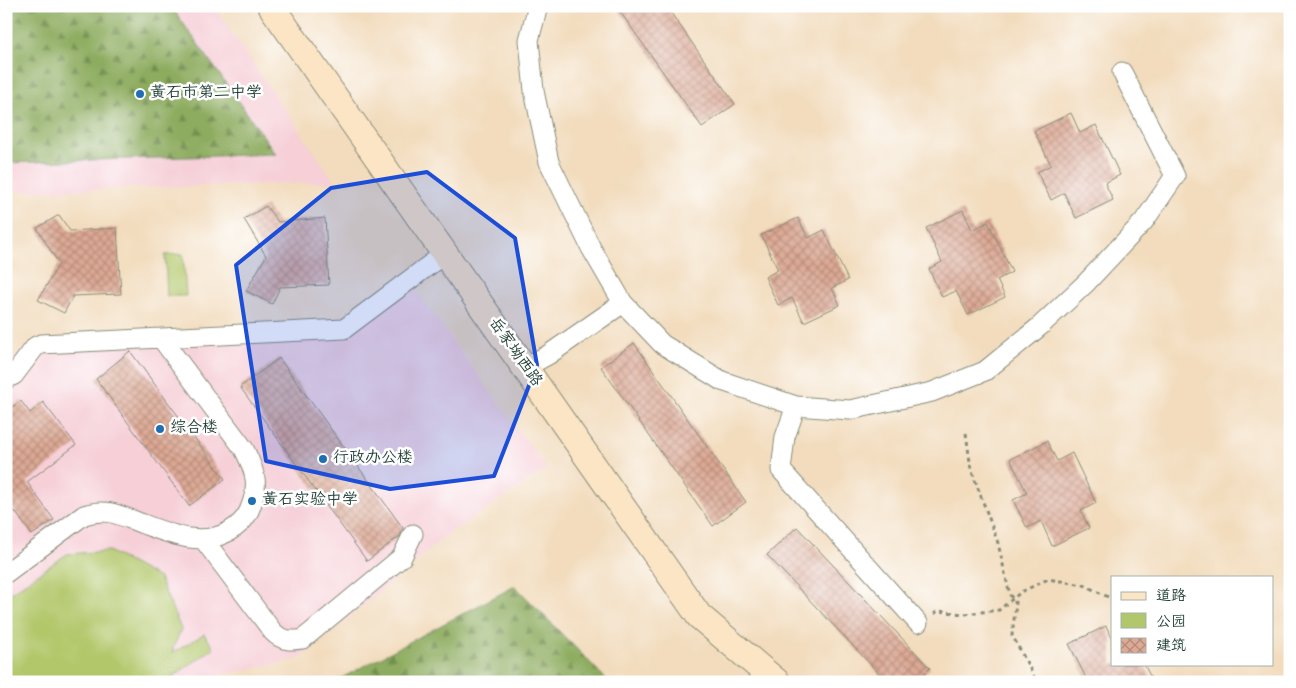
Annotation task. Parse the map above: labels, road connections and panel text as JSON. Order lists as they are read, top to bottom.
{
  "streets": {
    "main road": ["岳家坳西路"]
  },
  "places": [
    "黄石市第二中学",
    "综合楼",
    "行政办公楼",
    "黄石实验中学"
  ],
  "legend": ["道路", "公园", "建筑"]
}
